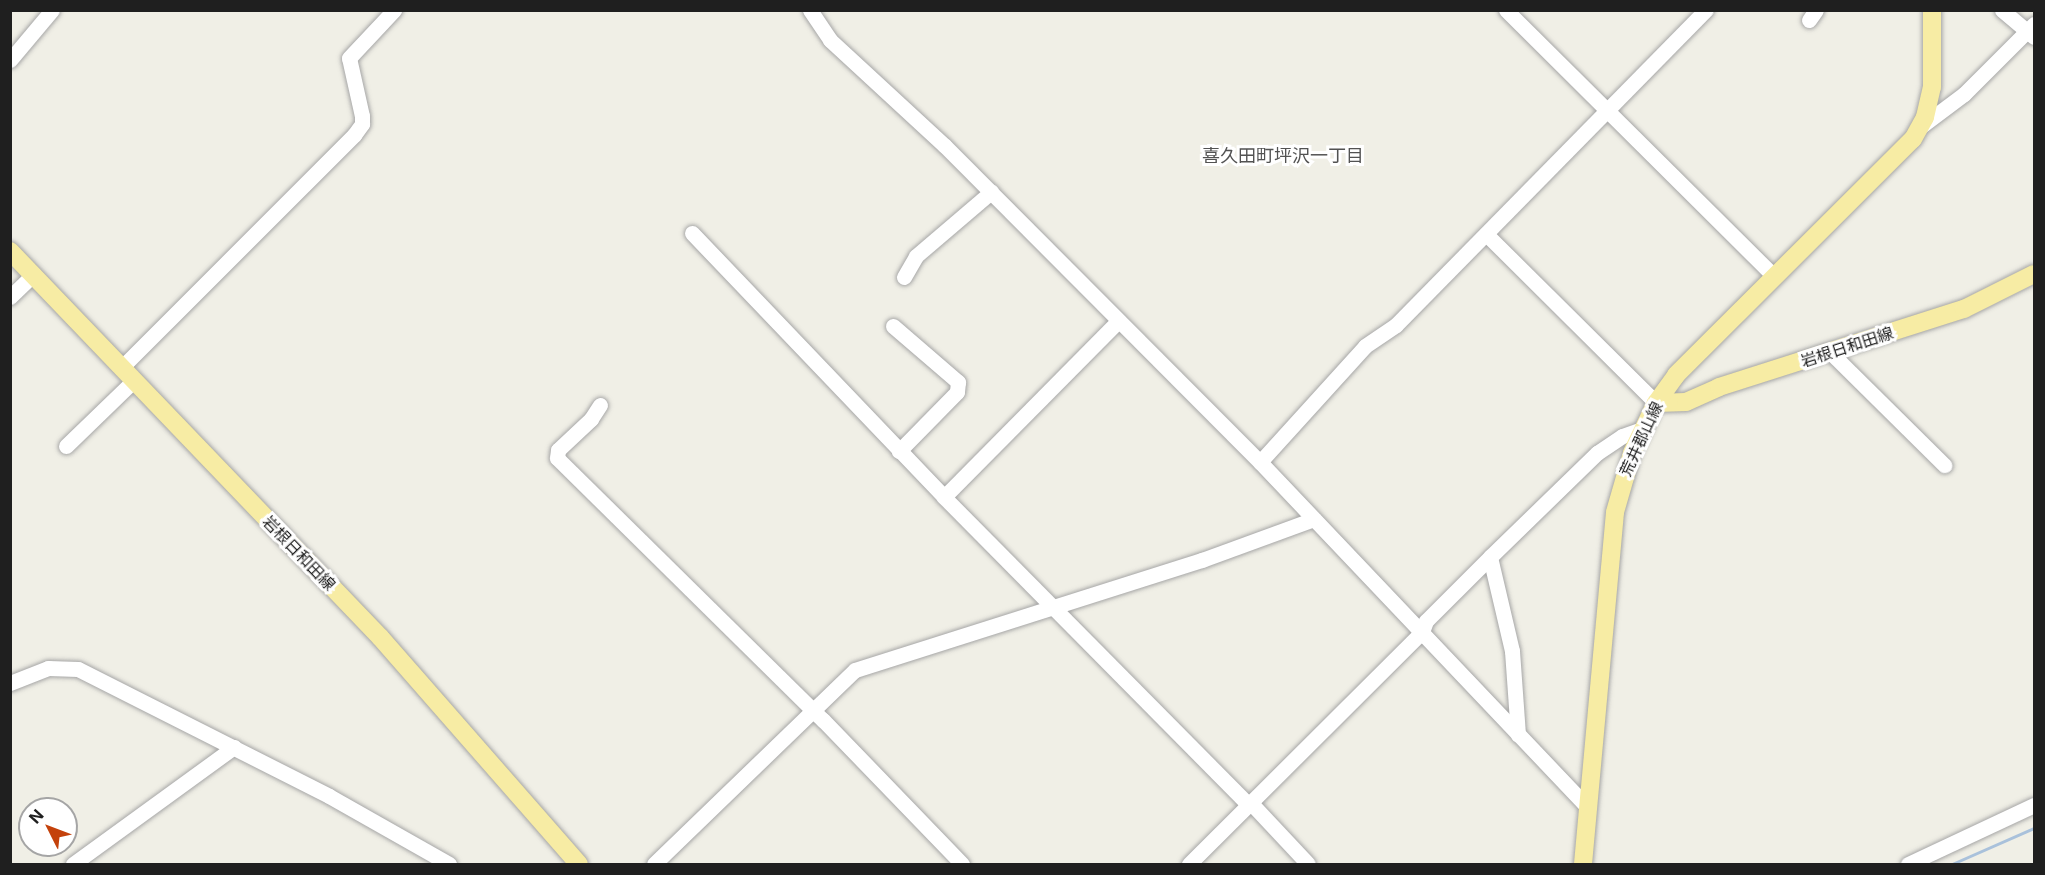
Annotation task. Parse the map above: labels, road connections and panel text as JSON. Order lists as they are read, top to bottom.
{
  "streets": {
    "main road": ["岩根日和田線", "荒井郡山線"]
  },
  "crossings": [
    ["岩根日和田線", "荒井郡山線"]
  ],
  "districts": ["喜久田町坪沢一丁目"],
  "north": "top left"
}
